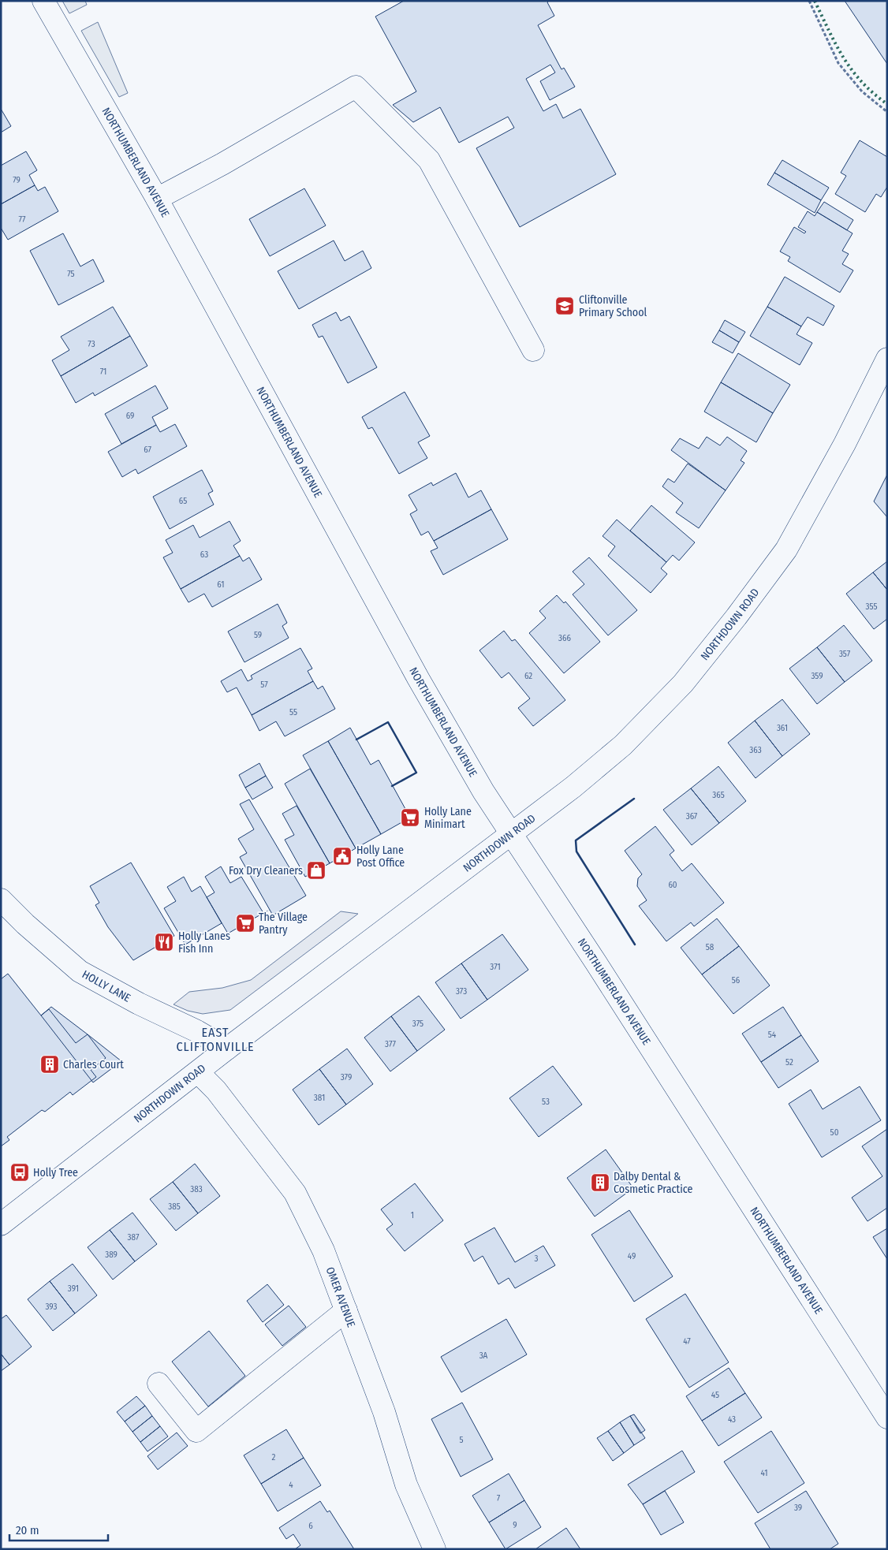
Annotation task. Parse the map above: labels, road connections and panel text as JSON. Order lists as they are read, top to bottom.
{
  "streets": {
    "street": [
      "NORTHUMBERLAND AVENUE",
      "NORTHDOWN ROAD",
      "HOLLY LANE",
      "OMER AVENUE"
    ]
  },
  "crossings": [
    ["NORTHUMBERLAND AVENUE", "NORTHDOWN ROAD"],
    ["NORTHDOWN ROAD", "HOLLY LANE"],
    ["NORTHDOWN ROAD", "OMER AVENUE"]
  ],
  "districts": ["EAST CLIFTONVILLE"],
  "places": {
    "school or university": ["Cliftonville Primary School"],
    "supermarket": ["Holly Lane Minimart", "The Village Pantry"],
    "public building": ["Holly Lane Post Office"],
    "shop": ["Fox Dry Cleaners"],
    "restaurant": ["Holly Lanes Fish Inn"],
    "building": ["Charles Court", "Dalby Dental & Cosmetic Practice"],
    "bus stop": ["Holly Tree"]
  },
  "house_numbers": [
    "79",
    "77",
    "75",
    "73",
    "71",
    "69",
    "67",
    "65",
    "63",
    "61",
    "355",
    "59",
    "366",
    "357",
    "62",
    "359",
    "57",
    "55",
    "361",
    "363",
    "365",
    "367",
    "60",
    "58",
    "371",
    "56",
    "373",
    "375",
    "54",
    "377",
    "52",
    "379",
    "381",
    "53",
    "50",
    "383",
    "385",
    "1",
    "387",
    "389",
    "49",
    "3",
    "391",
    "393",
    "47",
    "3A",
    "45",
    "43",
    "5",
    "2",
    "41",
    "4",
    "7",
    "39",
    "9",
    "6"
  ],
  "scale_bar": "20 m"
}
